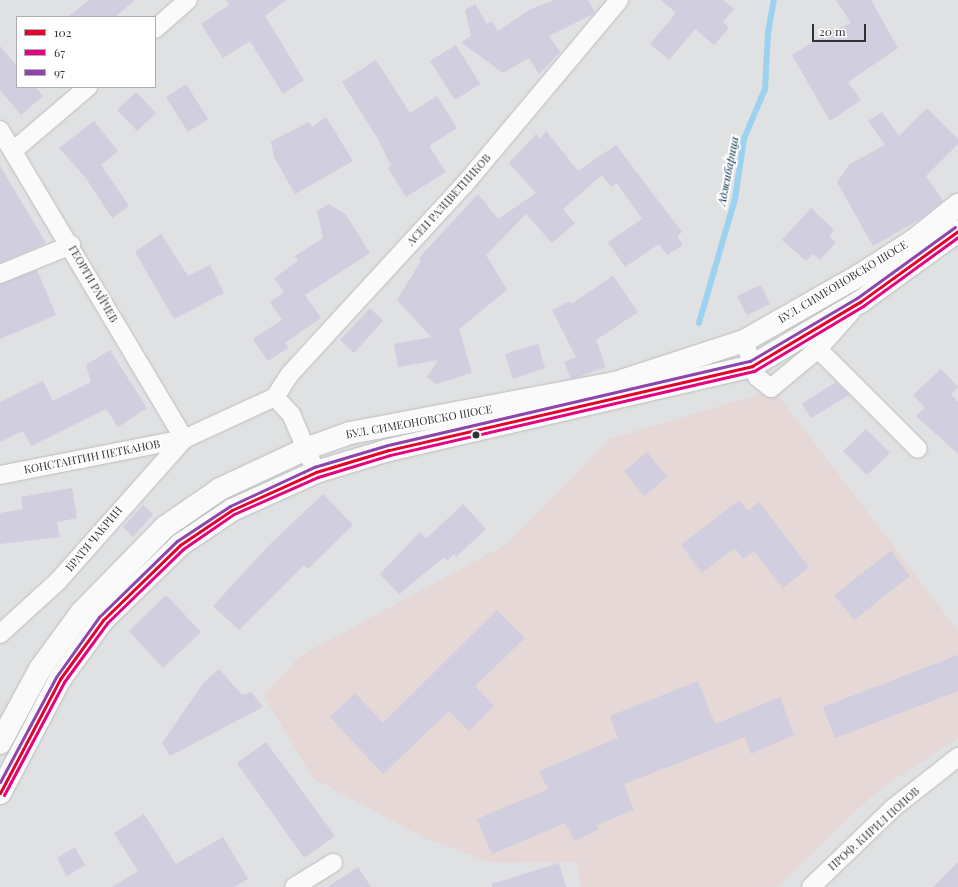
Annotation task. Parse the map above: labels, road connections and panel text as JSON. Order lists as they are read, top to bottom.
{
  "streets": {
    "main road": ["БУЛ. СИМЕОНОВСКО ШОСЕ"],
    "street": [
      "АСЕН РАЗЦВЕТНИКОВ",
      "ГЕОРГИ РАЙЧЕВ",
      "КОНСТАНТИН ПЕТКАНОВ",
      "БРАТЯ ЧАКРИН",
      "ПРОФ. КИРИЛ ПОПОВ"
    ]
  },
  "crossings": [
    ["ГЕОРГИ РАЙЧЕВ", "КОНСТАНТИН ПЕТКАНОВ"],
    ["ГЕОРГИ РАЙЧЕВ", "БРАТЯ ЧАКРИН"],
    ["КОНСТАНТИН ПЕТКАНОВ", "БРАТЯ ЧАКРИН"]
  ],
  "water": ["Аджибарица"],
  "lines": ["transit line 97", "transit line 102", "transit line 67"],
  "legend": ["102", "67", "97"],
  "scale_bar": "20 m"
}
